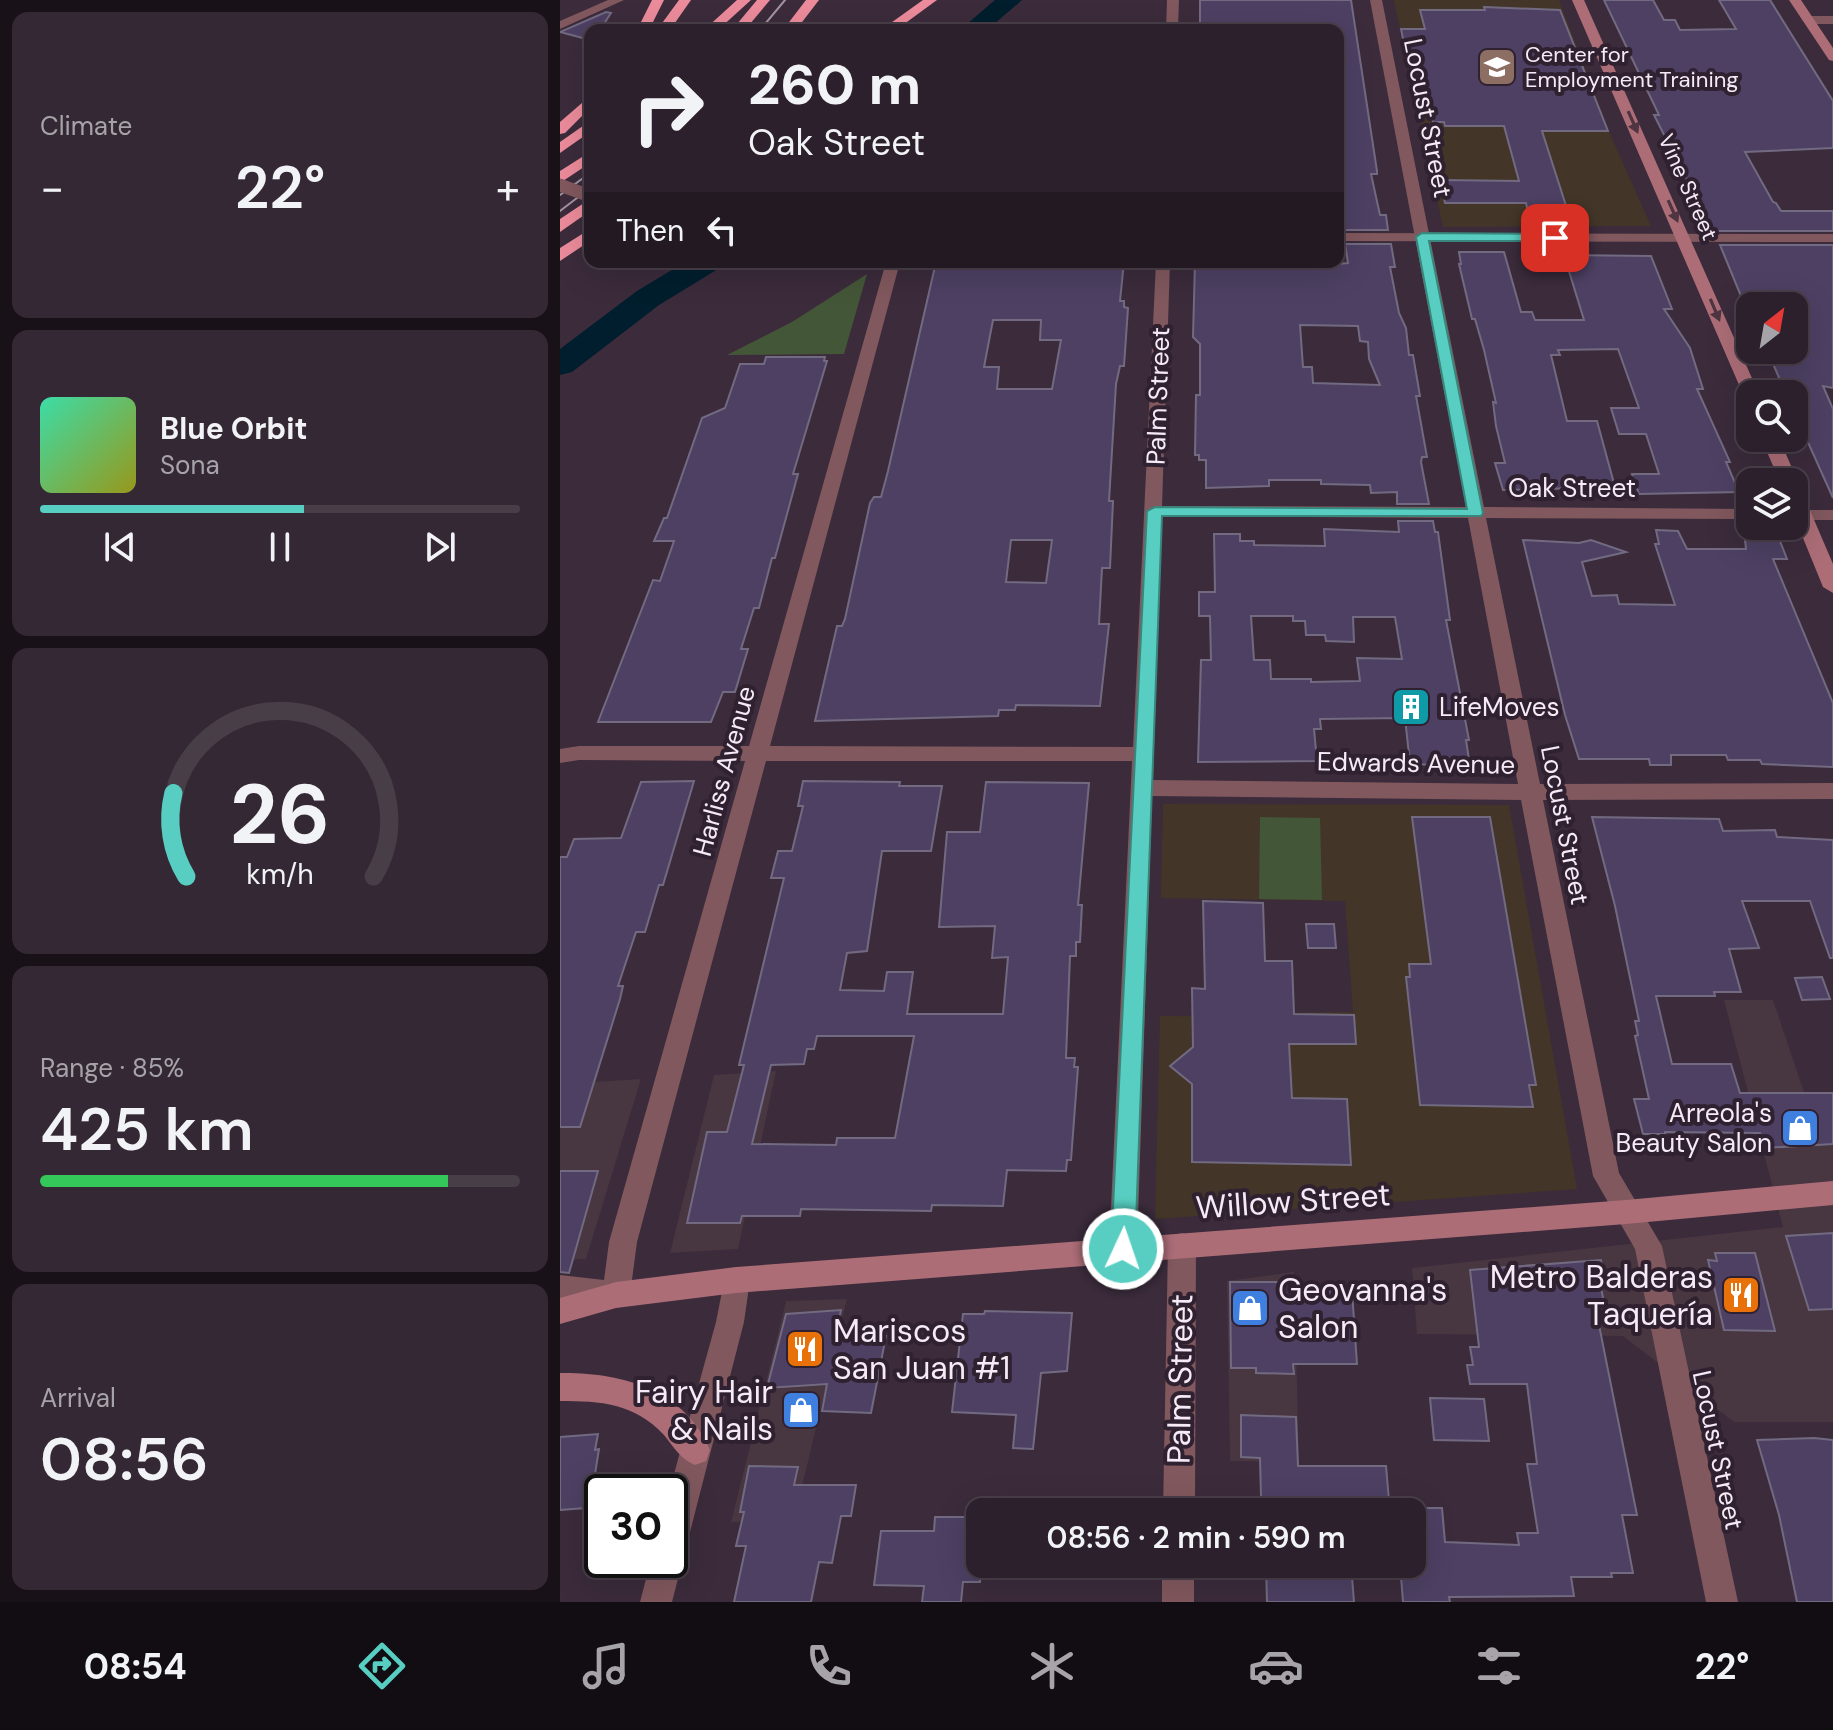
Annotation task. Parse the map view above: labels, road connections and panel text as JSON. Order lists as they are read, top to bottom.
{
  "streets": {
    "main road": ["Vine Street", "Willow Street"],
    "street": [
      "Locust Street",
      "Palm Street",
      "Oak Street",
      "Edwards Avenue",
      "Harliss Avenue"
    ]
  },
  "crossings": [
    ["Locust Street", "Oak Street"],
    ["Locust Street", "Edwards Avenue"],
    ["Locust Street", "Willow Street"],
    ["Palm Street", "Oak Street"],
    ["Palm Street", "Edwards Avenue"],
    ["Palm Street", "Willow Street"],
    ["Harliss Avenue", "Willow Street"]
  ],
  "one_way": ["Vine Street"],
  "places": {
    "school or university": ["Center for Employment Training"],
    "building": ["LifeMoves"],
    "shop": ["Arreola's Beauty Salon", "Geovanna's Salon", "Fairy Hair & Nails"],
    "restaurant": ["Metro Balderas Taquería", "Mariscos San Juan #1"]
  },
  "north": "top right",
  "page": {
    "tile": [
      "Climate",
      ["Range · 85%", "425 km"],
      ["Arrival", "08:56"]
    ],
    "turn": ["260 m", "Oak Street"],
    "heat": ["−", "22°", "+"],
    "then": "Then",
    "song": ["Blue Orbit", "Sona"],
    "limit": "30",
    "trip": "08:56 · 2 min · 590 m",
    "tabs": ["08:54", "22°"],
    "gauge": ["26", "km/h"]
  }
}
